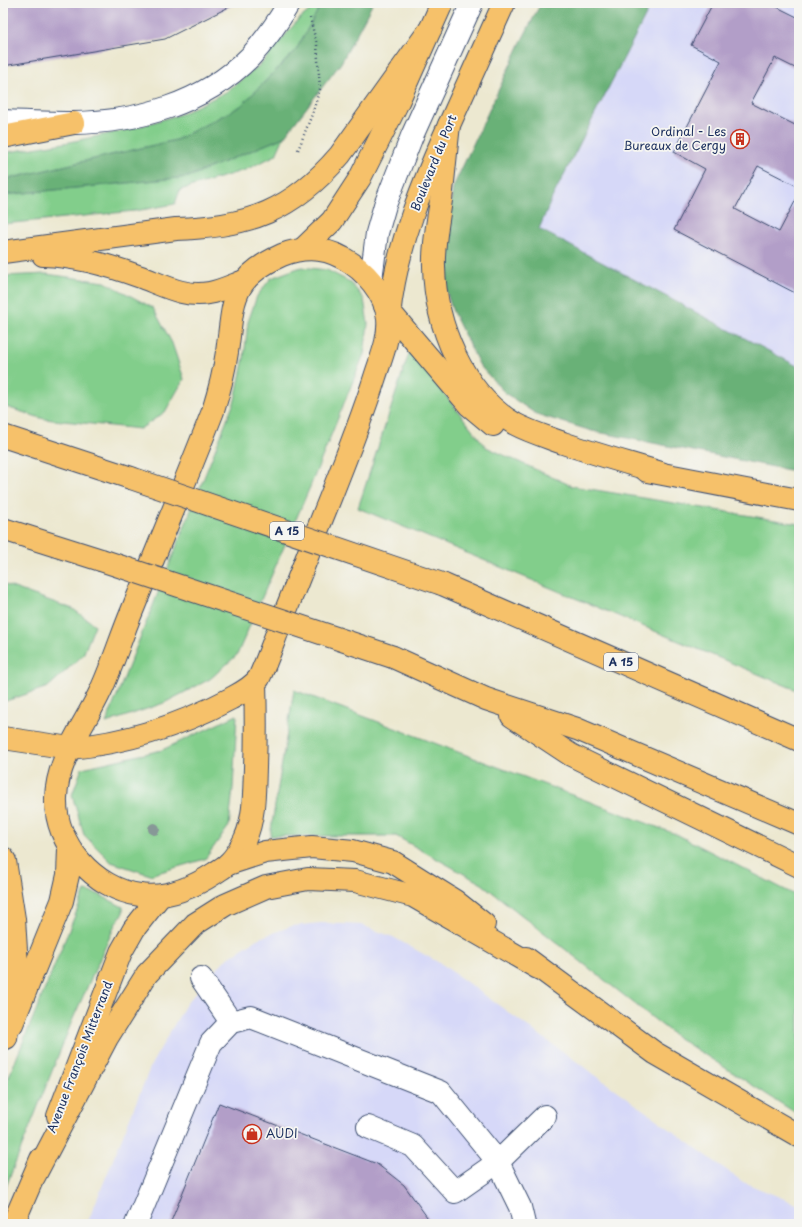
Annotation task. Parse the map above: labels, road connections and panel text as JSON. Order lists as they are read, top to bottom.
{
  "streets": {
    "main road": ["Boulevard du Port", "A 15", "Avenue François Mitterrand"]
  },
  "places": {
    "building": ["Ordinal - Les Bureaux de Cergy"],
    "shop": ["AUDI"]
  }
}
